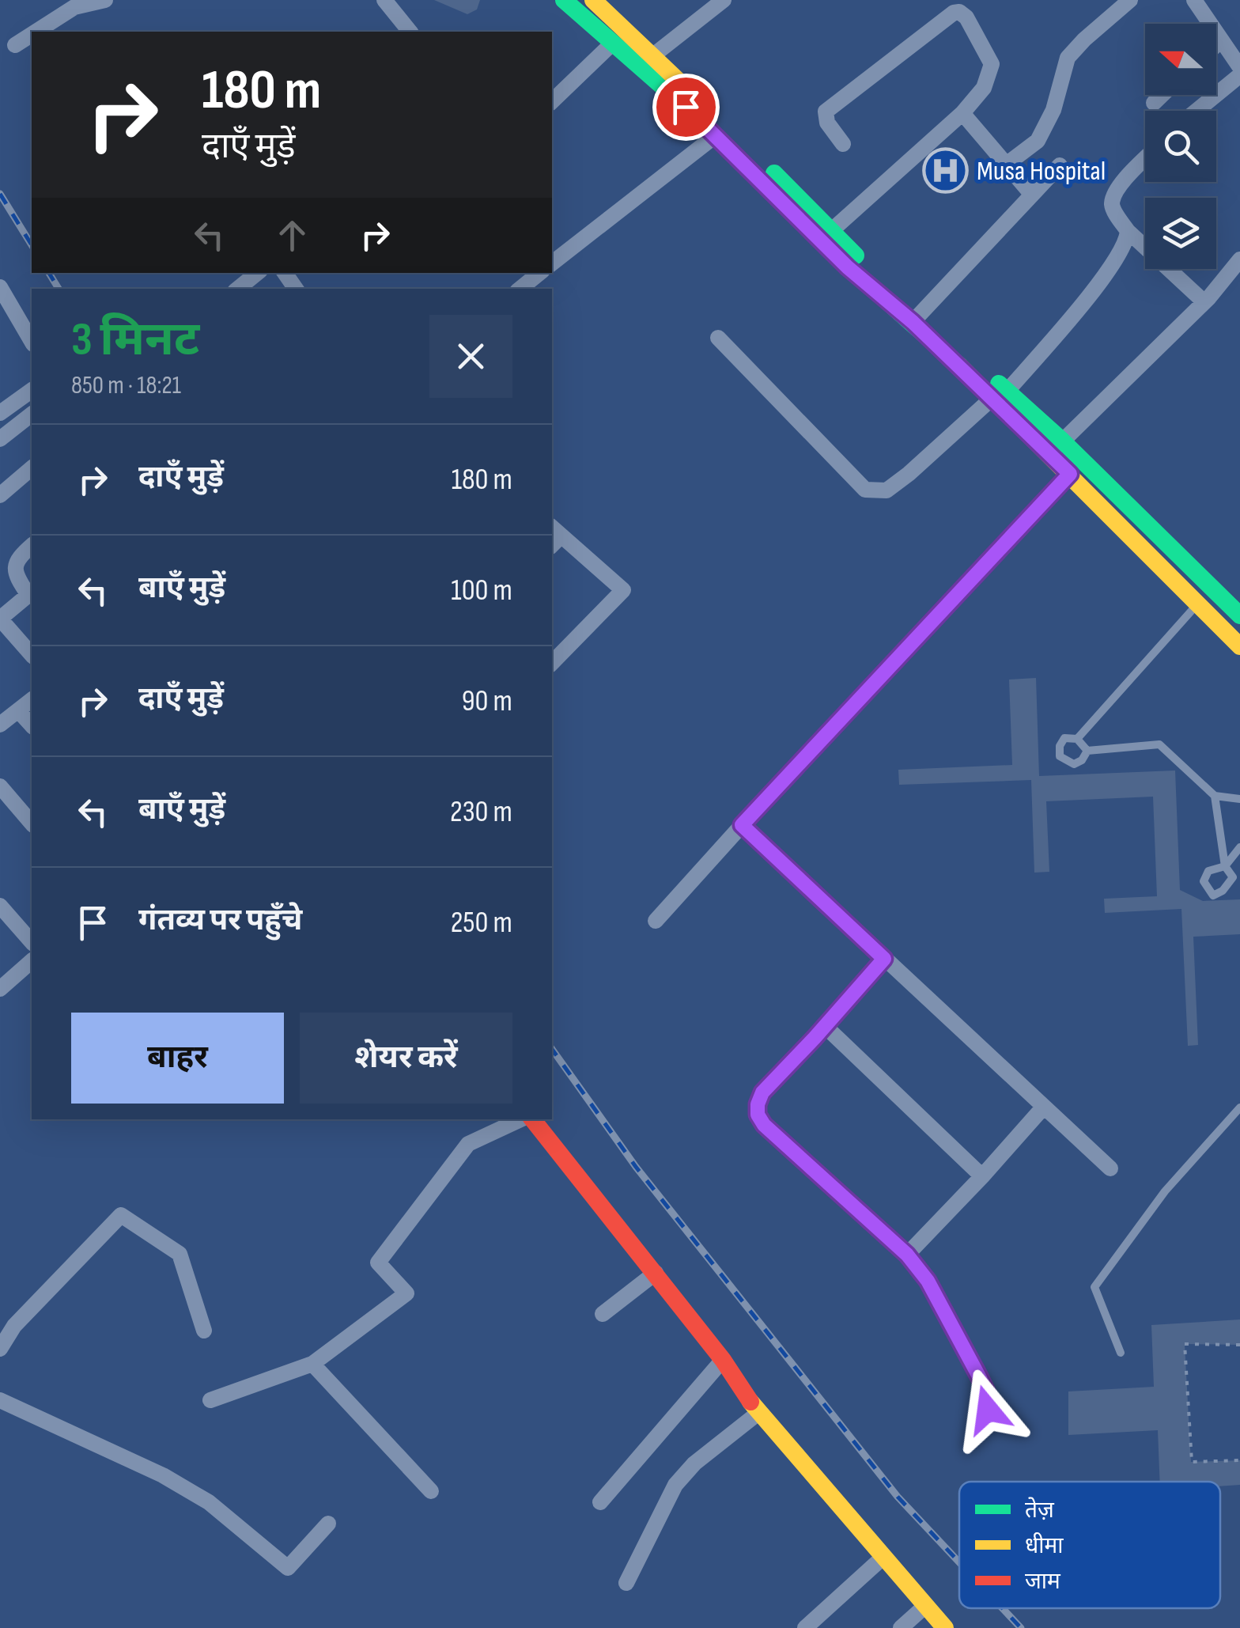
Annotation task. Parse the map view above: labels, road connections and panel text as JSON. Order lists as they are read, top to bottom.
{
  "places": {
    "hospital": ["Musa Hospital"]
  },
  "legend": ["तेज़", "धीमा", "जाम"],
  "north": "left",
  "page": {
    "turn": ["180 m", "दाएँ मुड़ें"],
    "heading": ["3 मिनट", "850 m · 18:21"],
    "list": [
      {
        "name": "दाएँ मुड़ें",
        "value": "180 m"
      },
      {
        "name": "बाएँ मुड़ें",
        "value": "100 m"
      },
      {
        "name": "दाएँ मुड़ें",
        "value": "90 m"
      },
      {
        "name": "बाएँ मुड़ें",
        "value": "230 m"
      },
      {
        "name": "गंतव्य पर पहुँचे",
        "value": "250 m"
      }
    ],
    "buttons": ["बाहर", "शेयर करें"]
  }
}
